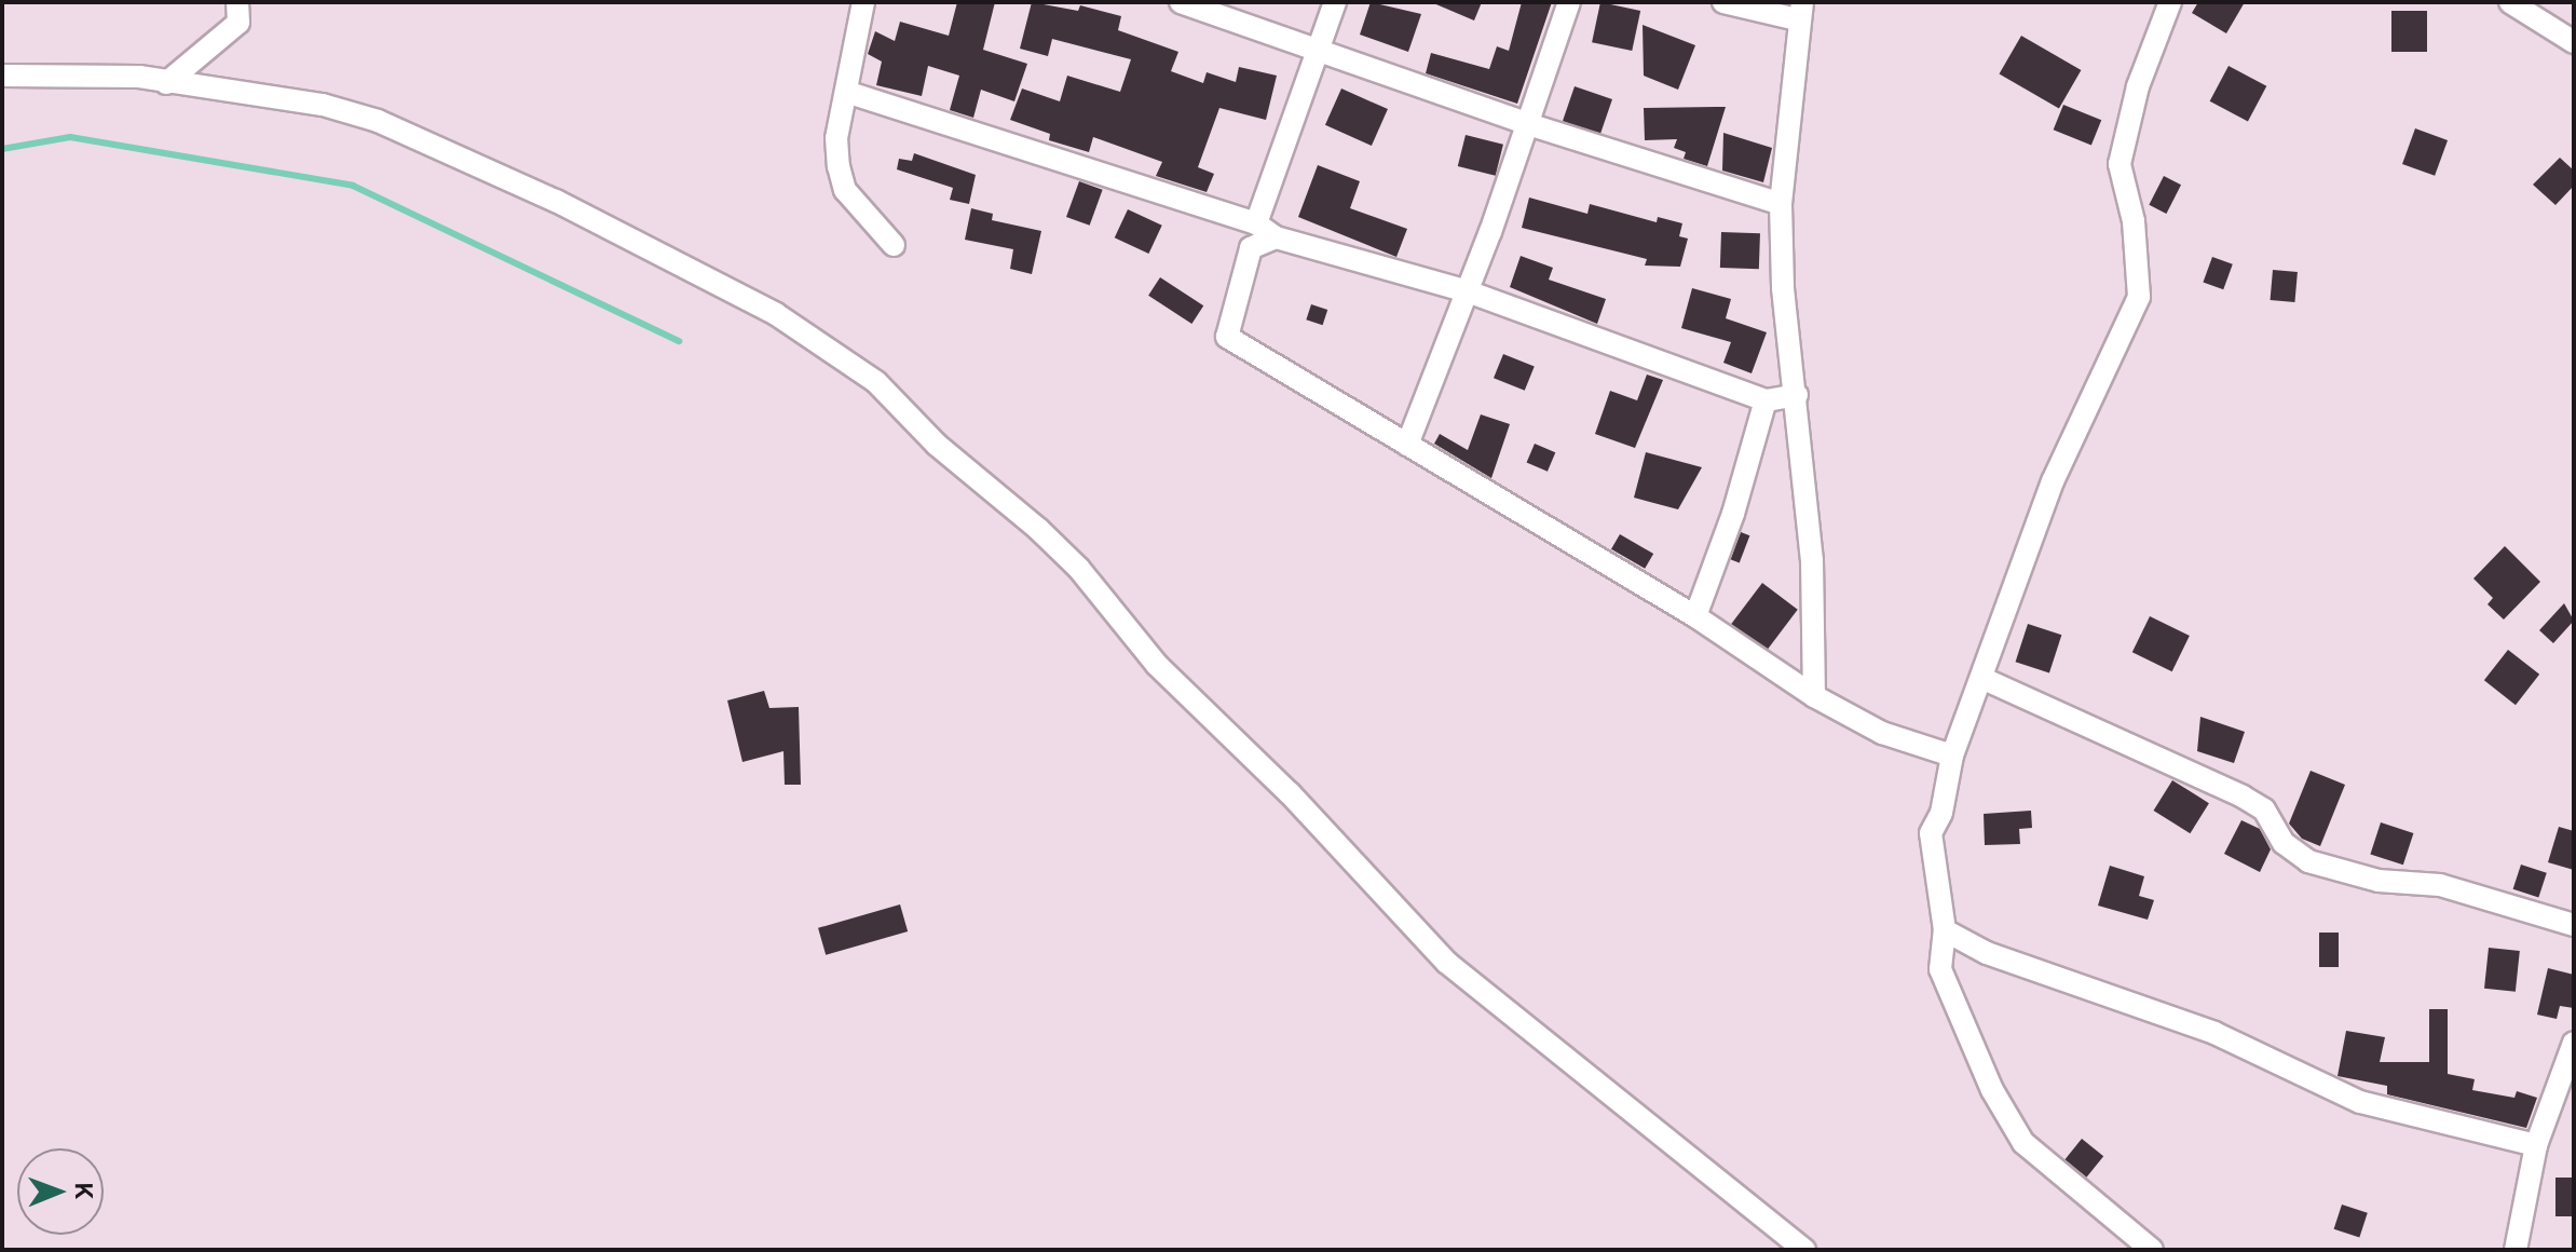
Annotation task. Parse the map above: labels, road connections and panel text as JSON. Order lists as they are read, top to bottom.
{
  "north": "right"
}
